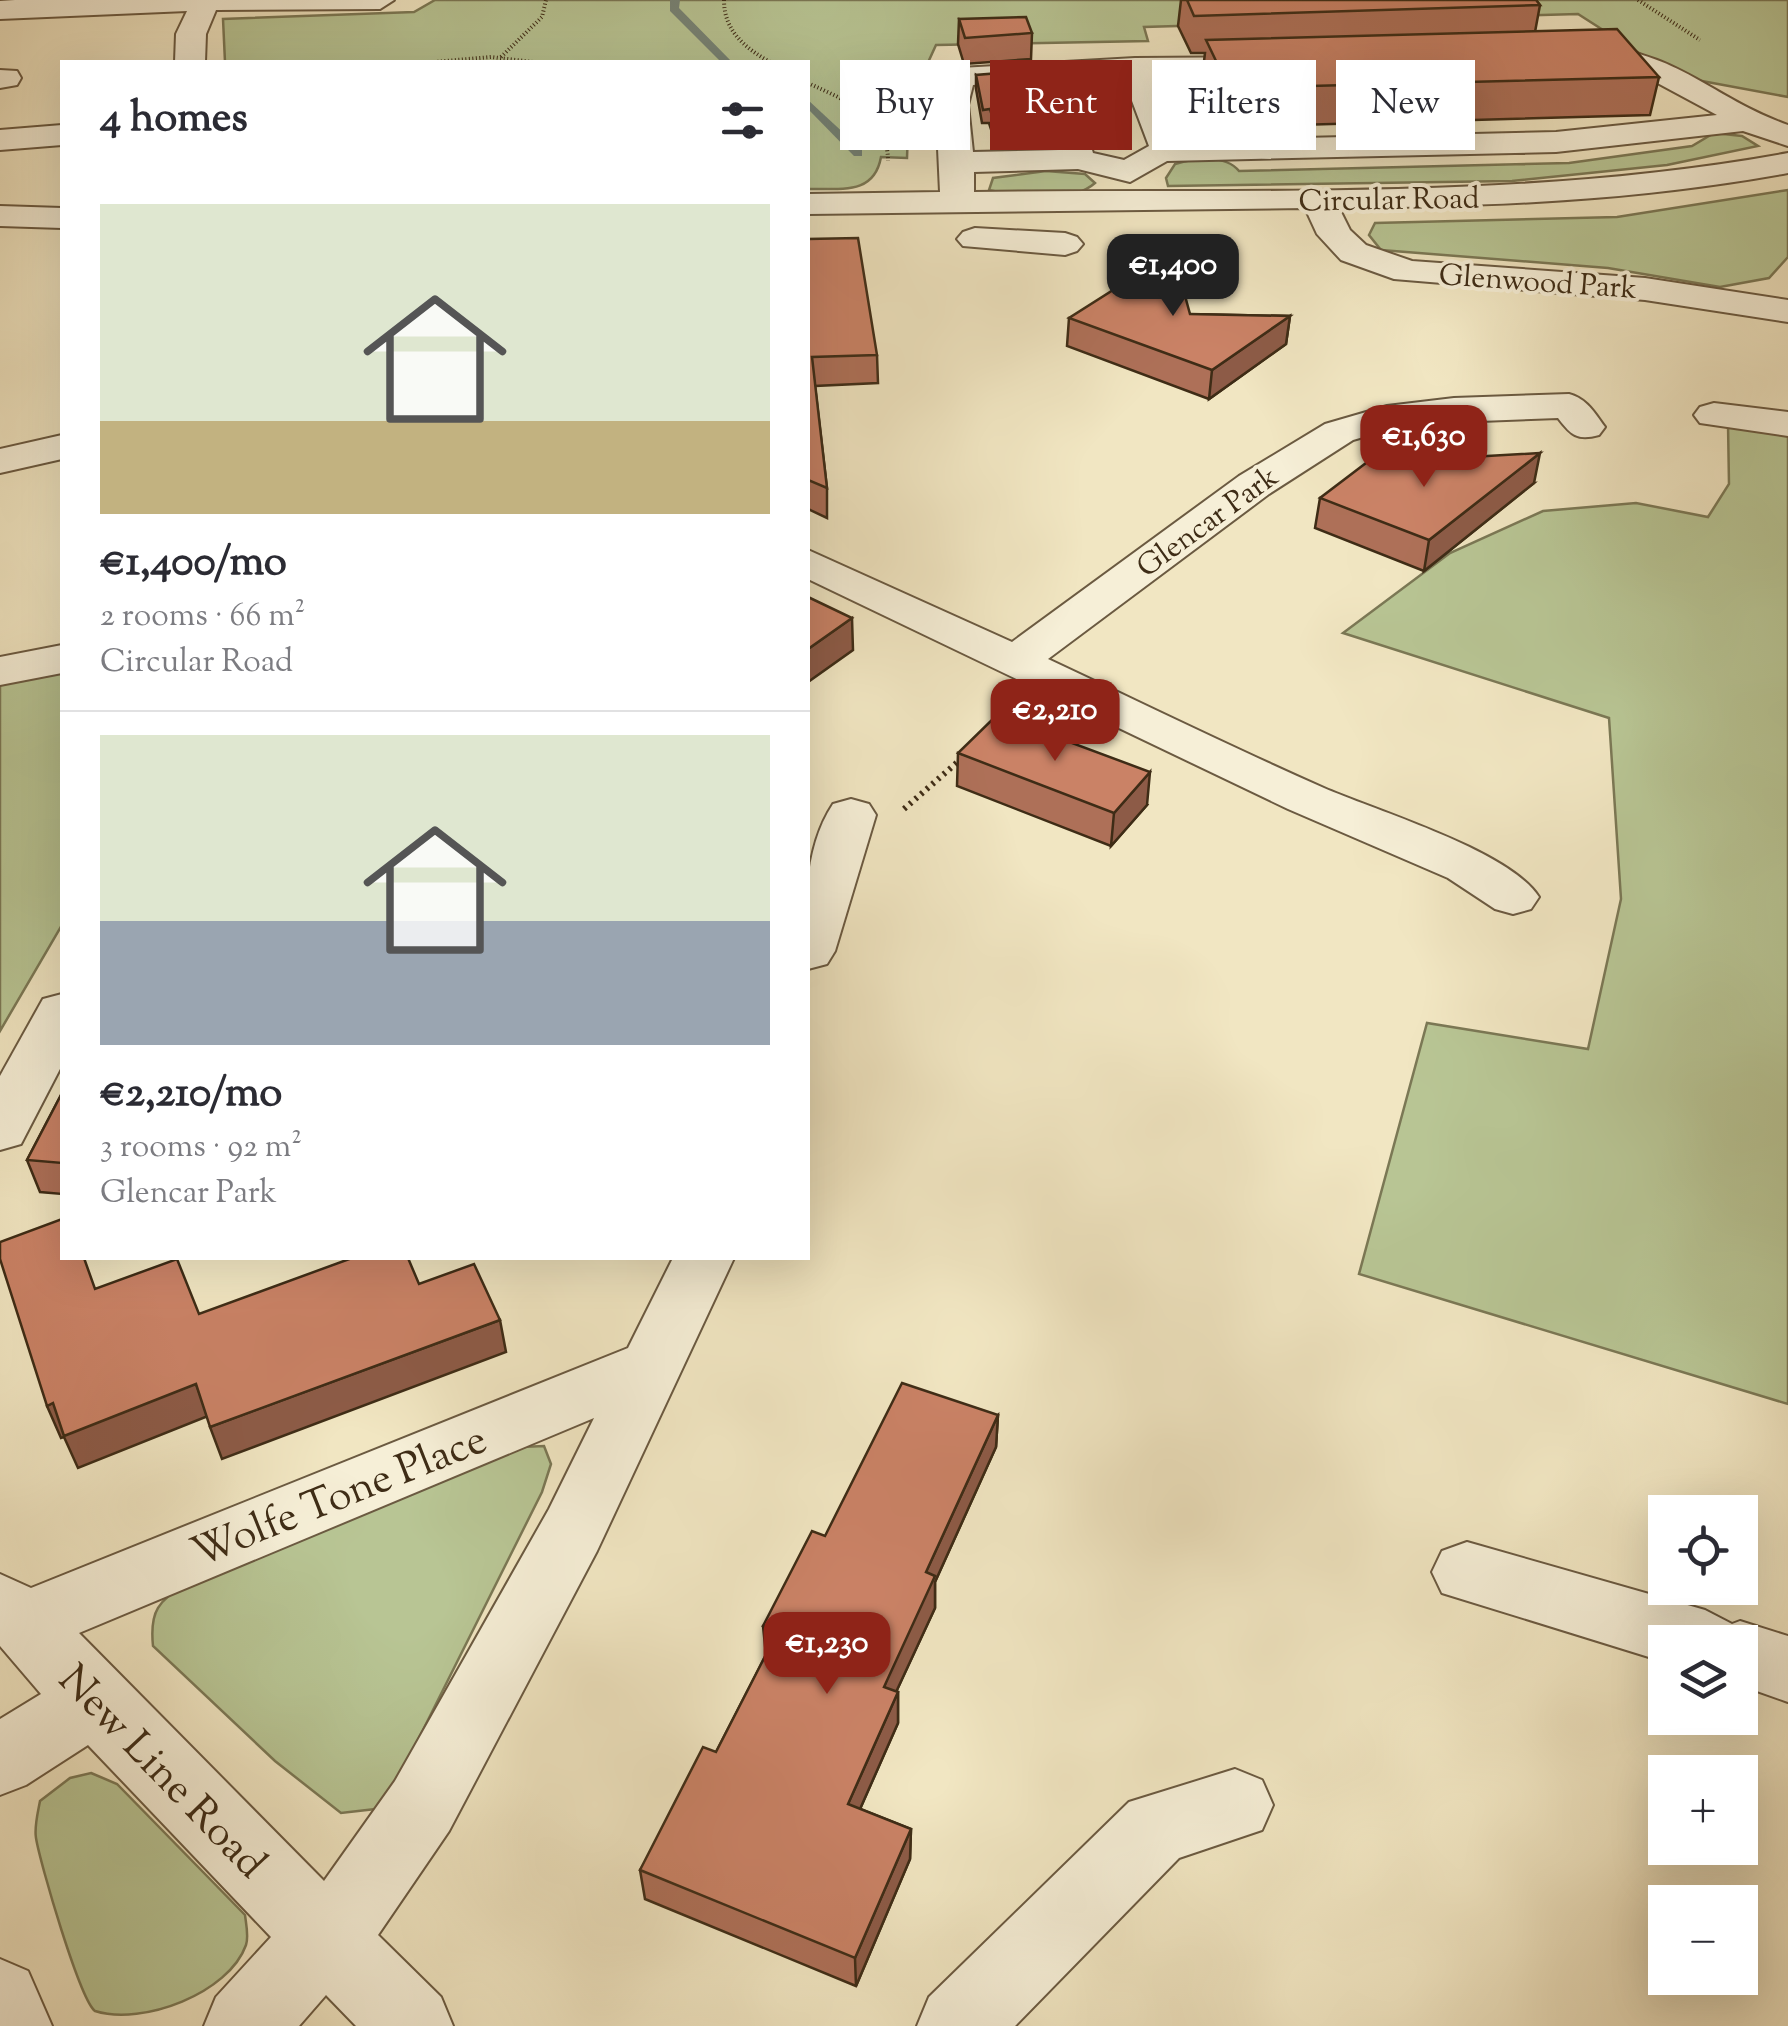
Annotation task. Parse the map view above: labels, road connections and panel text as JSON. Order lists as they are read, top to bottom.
{
  "streets": {
    "street": [
      "Circular Road",
      "Glenwood Park",
      "Glencar Park",
      "Wolfe Tone Place",
      "New Line Road"
    ]
  },
  "crossings": [
    ["Circular Road", "Glenwood Park"],
    ["Wolfe Tone Place", "New Line Road"]
  ],
  "page": {
    "chip": [
      "Buy",
      "Rent",
      "Filters",
      "New"
    ],
    "heading": "4 homes",
    "list": [
      {
        "name": "€1,400/mo",
        "note": "2 rooms · 66 m² · Circular Road"
      },
      {
        "name": "€2,210/mo",
        "note": "3 rooms · 92 m² · Glencar Park"
      }
    ],
    "price": [
      "€1,400",
      "€1,630",
      "€2,210",
      "€1,230"
    ],
    "map_buttons": ["+", "−"]
  }
}
